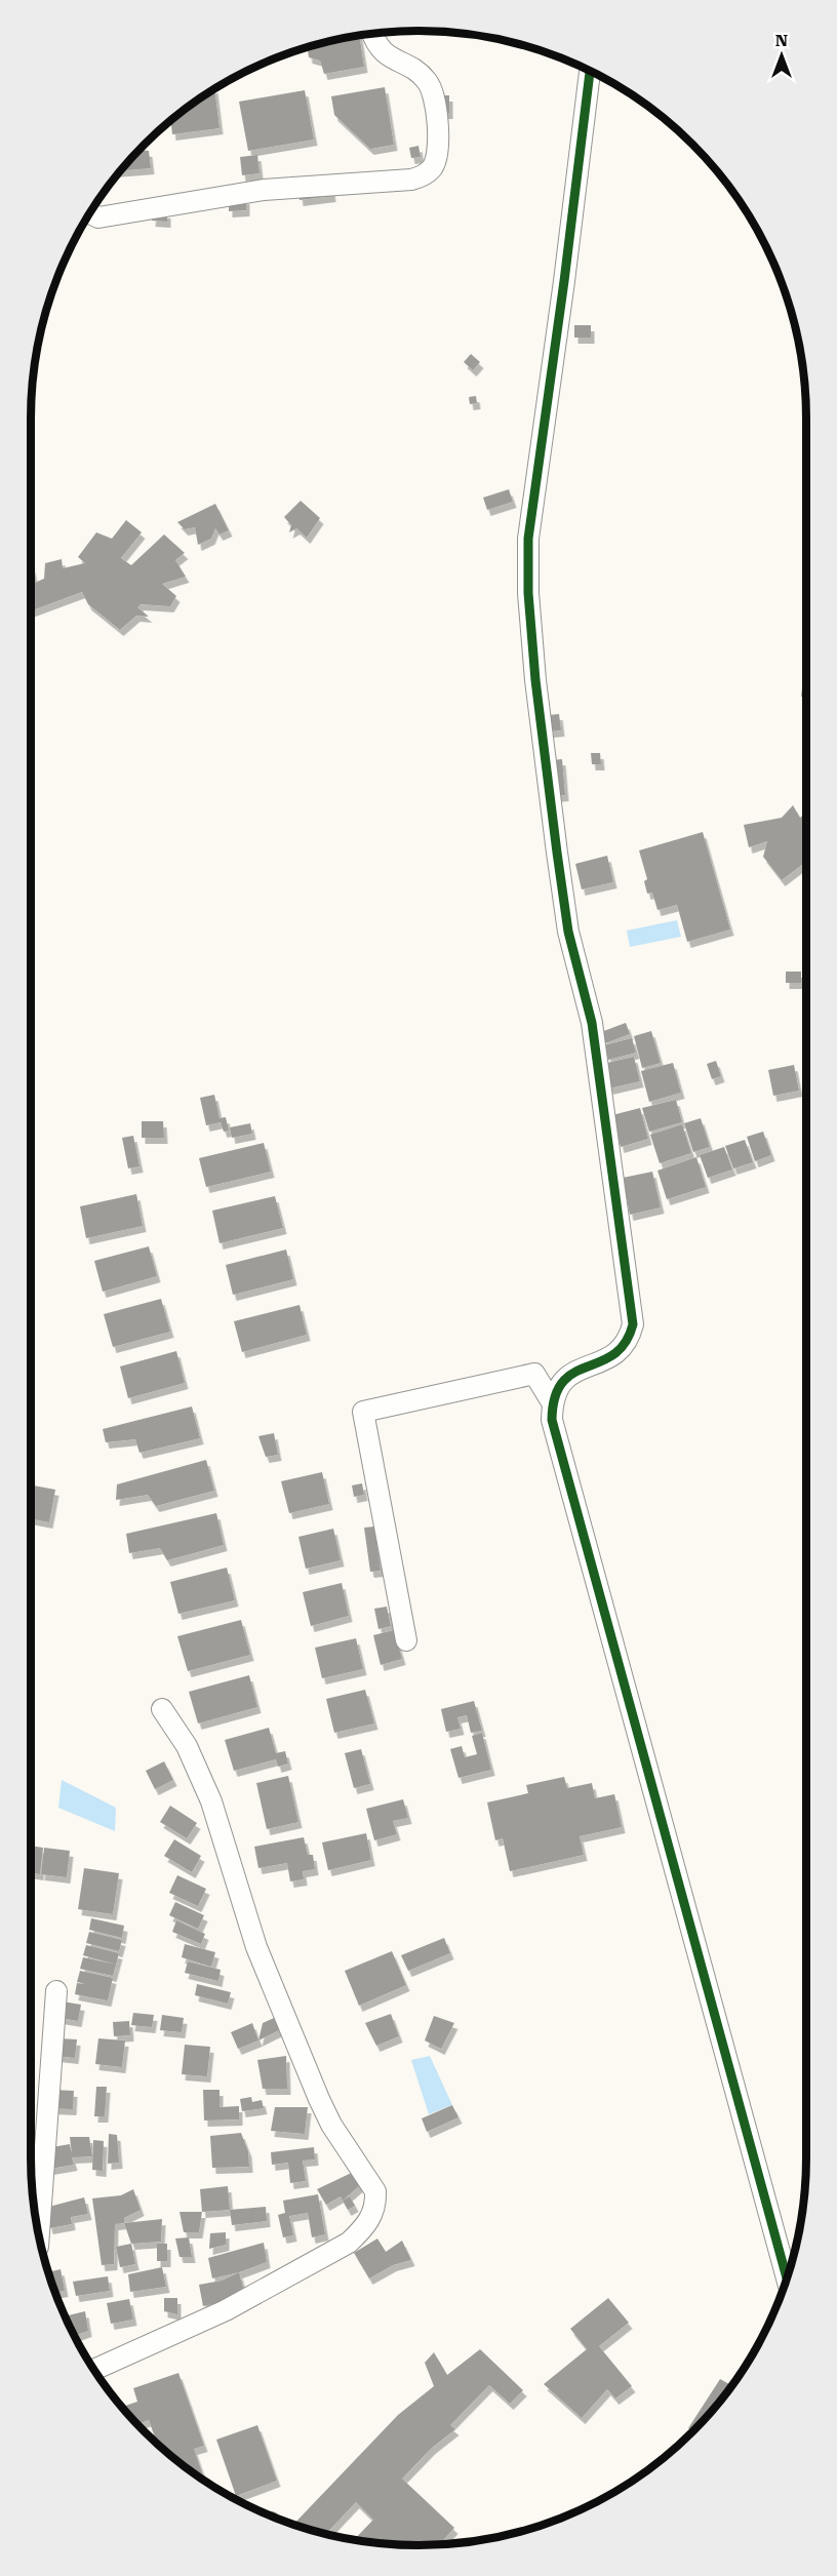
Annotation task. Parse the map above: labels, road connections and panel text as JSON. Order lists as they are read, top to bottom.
{
  "north": "top"
}
